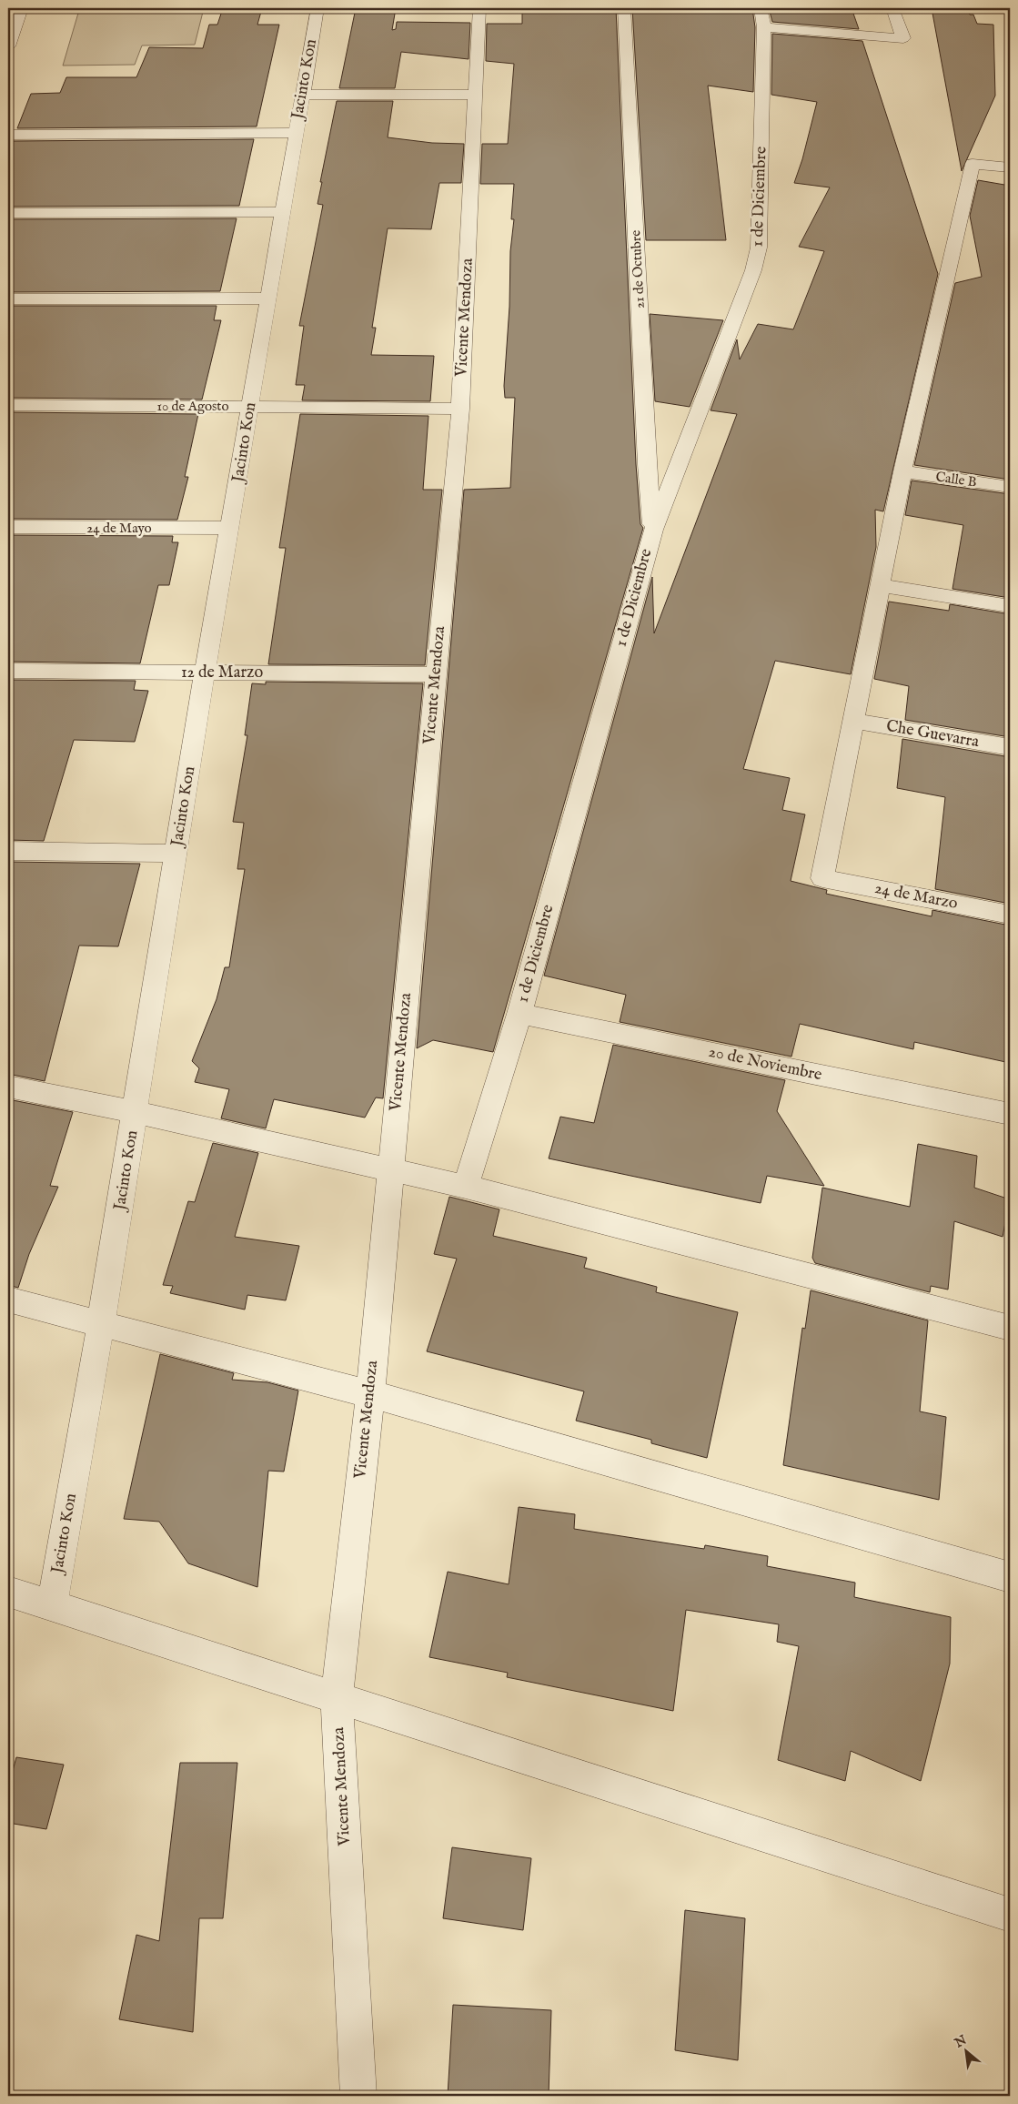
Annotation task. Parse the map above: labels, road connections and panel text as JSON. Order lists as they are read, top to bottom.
{
  "streets": {
    "street": [
      "Jacinto Kon",
      "1 de Diciembre",
      "21 de Octubre",
      "Vicente Mendoza",
      "10 de Agosto",
      "Calle B",
      "24 de Mayo",
      "12 de Marzo",
      "Che Guevarra",
      "24 de Marzo",
      "20 de Noviembre"
    ]
  },
  "crossings": [
    ["Jacinto Kon", "10 de Agosto"],
    ["Jacinto Kon", "24 de Mayo"],
    ["Jacinto Kon", "12 de Marzo"],
    ["1 de Diciembre", "21 de Octubre"],
    ["1 de Diciembre", "20 de Noviembre"],
    ["Vicente Mendoza", "10 de Agosto"],
    ["Vicente Mendoza", "12 de Marzo"],
    ["Che Guevarra", "24 de Marzo"]
  ],
  "north": "top left"
}
